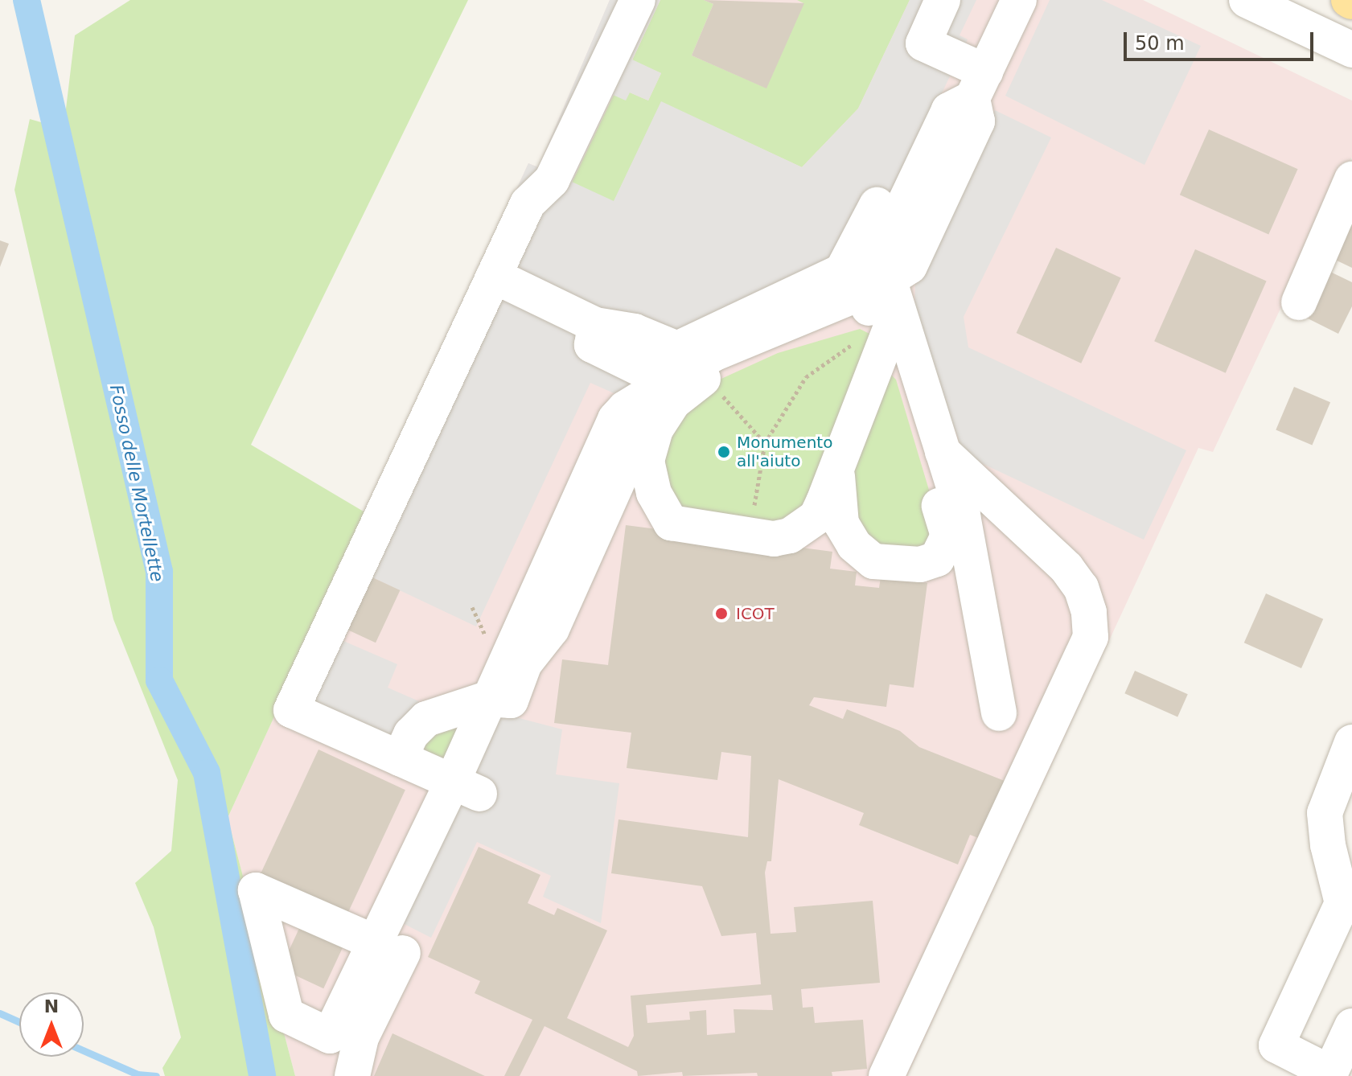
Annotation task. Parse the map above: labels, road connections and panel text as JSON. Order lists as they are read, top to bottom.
{
  "water": ["Fosso delle Mortellette"],
  "places": ["Monumento all'aiuto", "ICOT"],
  "scale_bar": "50 m",
  "north": "top"
}
